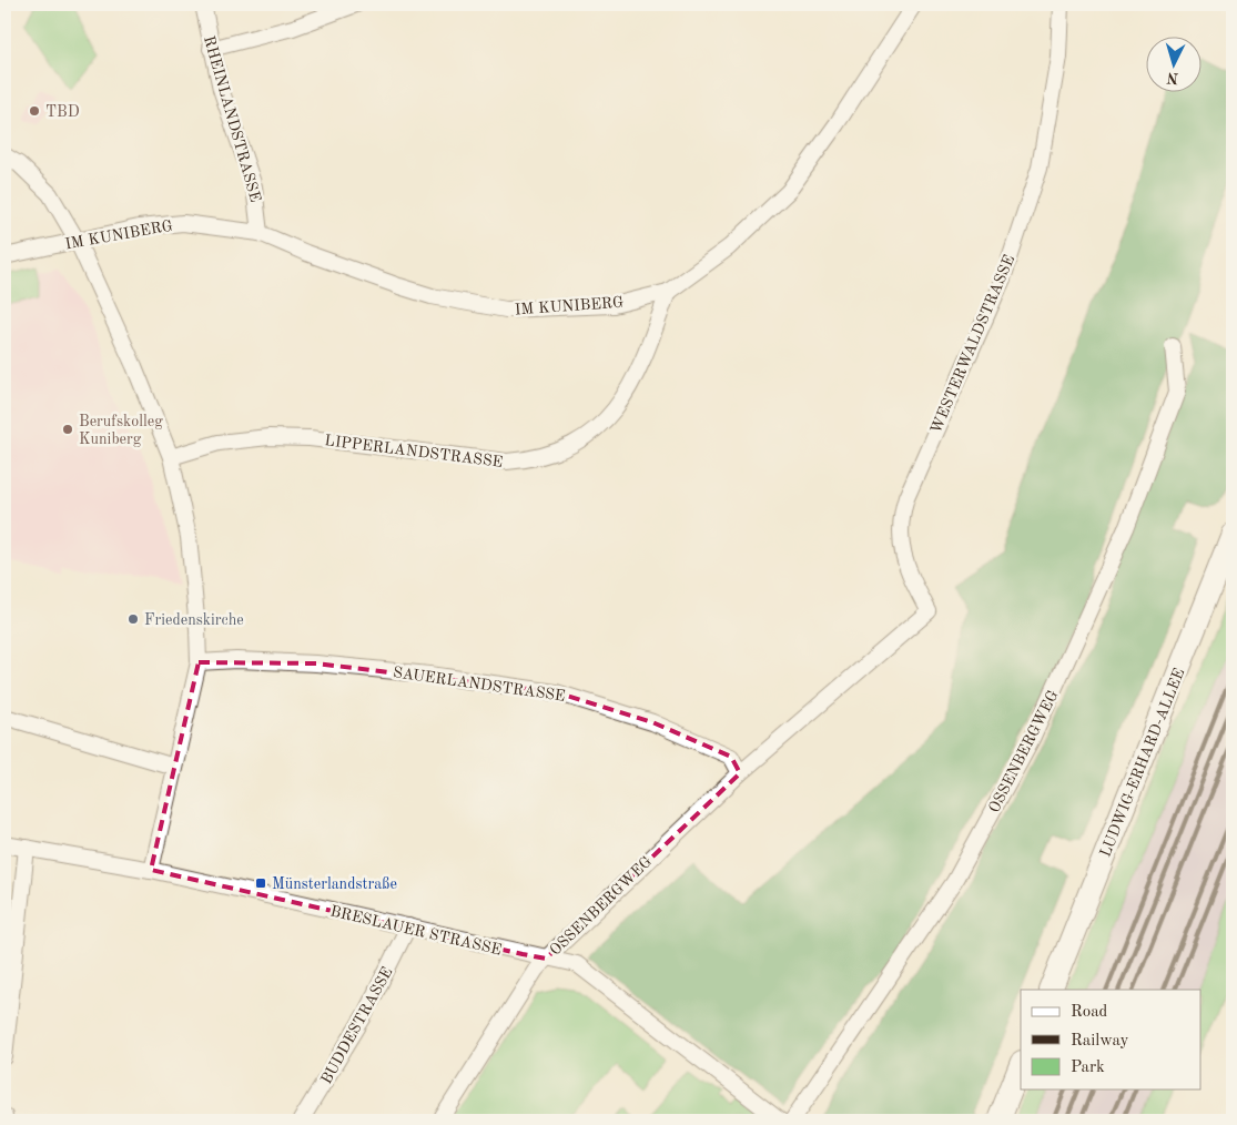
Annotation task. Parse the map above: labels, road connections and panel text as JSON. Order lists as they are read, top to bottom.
{
  "streets": {
    "main road": ["LUDWIG-ERHARD-ALLEE"],
    "street": [
      "RHEINLANDSTRASSE",
      "IM KUNIBERG",
      "WESTERWALDSTRASSE",
      "LIPPERLANDSTRASSE",
      "SAUERLANDSTRASSE",
      "OSSENBERGWEG",
      "BRESLAUER STRASSE",
      "BUDDESTRASSE"
    ]
  },
  "crossings": [
    ["RHEINLANDSTRASSE", "IM KUNIBERG"],
    ["IM KUNIBERG", "LIPPERLANDSTRASSE"],
    ["WESTERWALDSTRASSE", "OSSENBERGWEG"],
    ["SAUERLANDSTRASSE", "OSSENBERGWEG"],
    ["OSSENBERGWEG", "BRESLAUER STRASSE"],
    ["BRESLAUER STRASSE", "BUDDESTRASSE"]
  ],
  "places": {
    "other": ["TBD", "Berufskolleg Kuniberg", "Friedenskirche"],
    "transit": ["Münsterlandstraße"]
  },
  "legend": ["Road", "Railway", "Park"],
  "north": "bottom"
}
